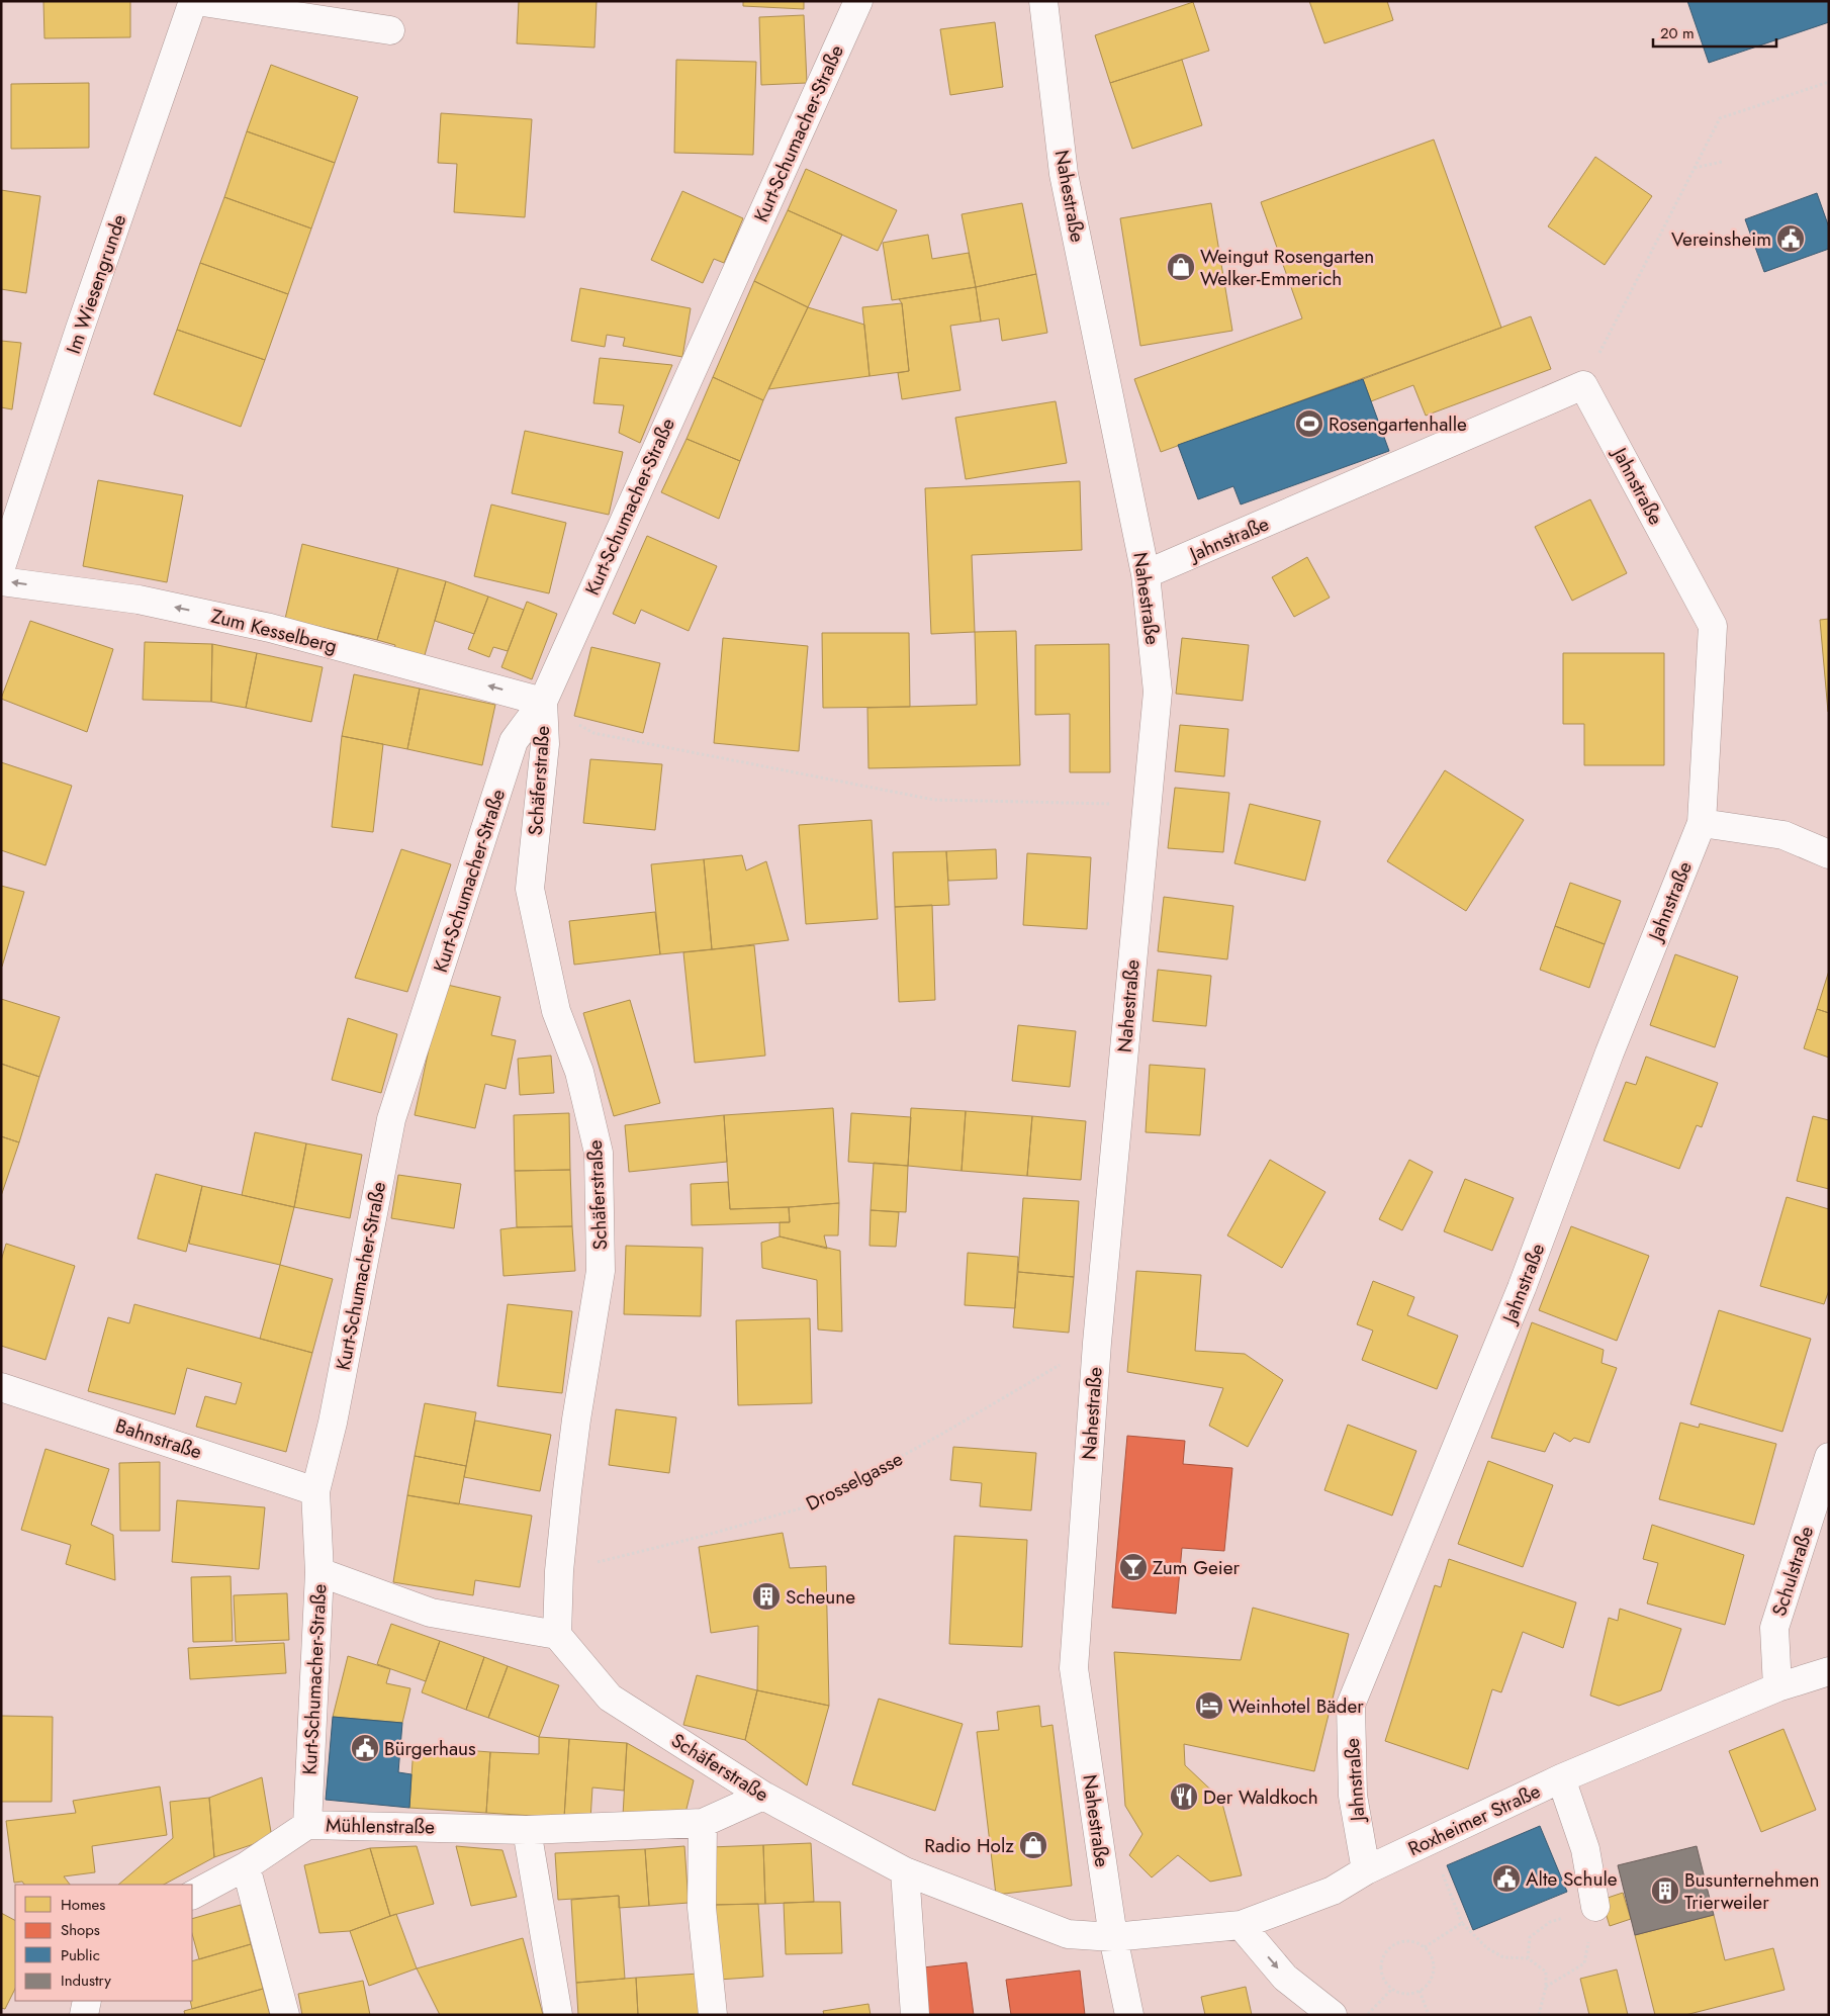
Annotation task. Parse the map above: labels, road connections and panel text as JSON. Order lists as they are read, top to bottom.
{
  "streets": {
    "street": [
      "Kurt-Schumacher-Straße",
      "Nahestraße",
      "Im Wiesengrunde",
      "Jahnstraße",
      "Zum Kesselberg",
      "Schäferstraße",
      "Bahnstraße",
      "Schulstraße",
      "Roxheimer Straße",
      "Mühlenstraße"
    ],
    "path": ["Drosselgasse"]
  },
  "crossings": [
    ["Kurt-Schumacher-Straße", "Zum Kesselberg"],
    ["Kurt-Schumacher-Straße", "Schäferstraße"],
    ["Kurt-Schumacher-Straße", "Bahnstraße"],
    ["Kurt-Schumacher-Straße", "Mühlenstraße"],
    ["Nahestraße", "Jahnstraße"],
    ["Nahestraße", "Schäferstraße"],
    ["Nahestraße", "Drosselgasse"],
    ["Nahestraße", "Roxheimer Straße"],
    ["Jahnstraße", "Roxheimer Straße"],
    ["Zum Kesselberg", "Schäferstraße"],
    ["Schäferstraße", "Drosselgasse"],
    ["Schäferstraße", "Roxheimer Straße"],
    ["Schäferstraße", "Mühlenstraße"],
    ["Schulstraße", "Roxheimer Straße"]
  ],
  "one_way": ["Zum Kesselberg"],
  "places": {
    "public building": ["Vereinsheim", "Bürgerhaus", "Alte Schule"],
    "shop": ["Weingut Rosengarten Welker-Emmerich", "Radio Holz"],
    "sports": ["Rosengartenhalle"],
    "bar": ["Zum Geier"],
    "building": ["Scheune", "Busunternehmen Trierweiler"],
    "hotel": ["Weinhotel Bäder"],
    "restaurant": ["Der Waldkoch"]
  },
  "legend": [
    "Homes",
    "Shops",
    "Public",
    "Industry"
  ],
  "scale_bar": "20 m"
}
